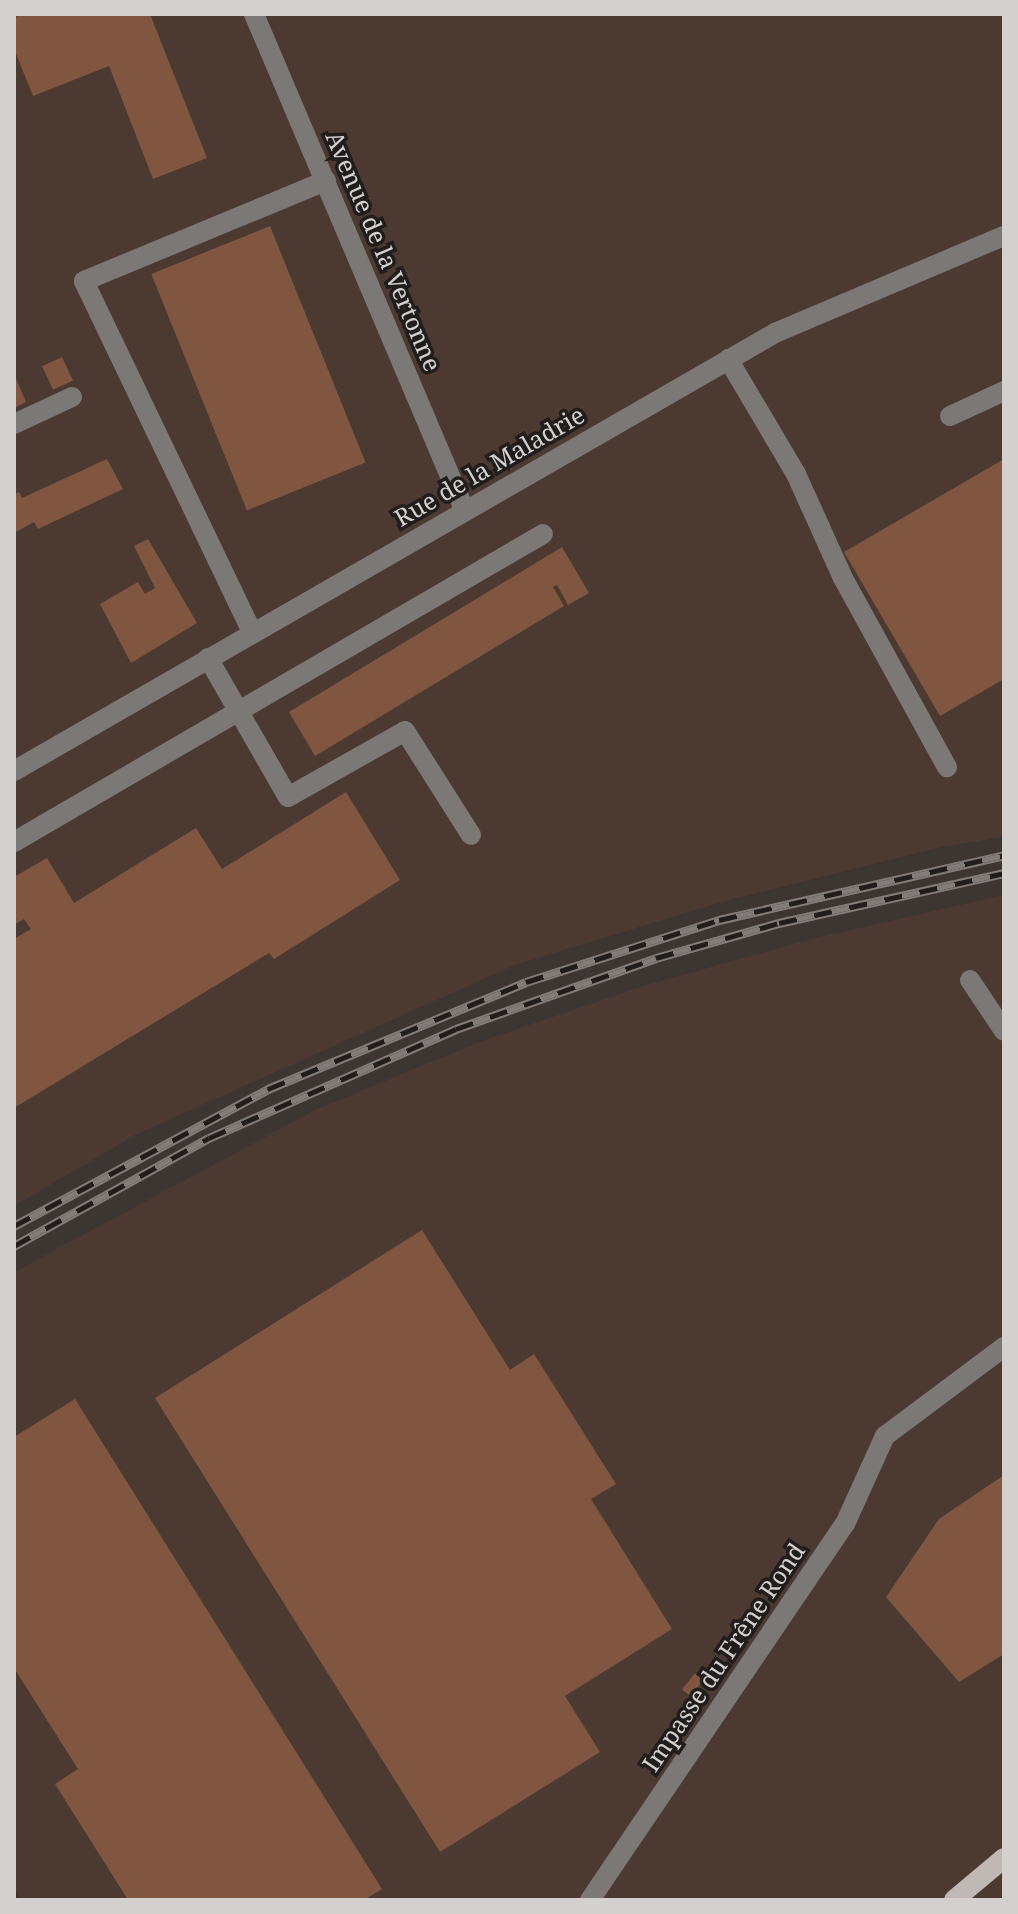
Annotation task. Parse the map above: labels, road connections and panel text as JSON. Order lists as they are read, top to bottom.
{
  "streets": {
    "street": ["Avenue de la Vertonne", "Rue de la Maladrie", "Impasse du Frêne Rond"]
  },
  "crossings": [
    ["Avenue de la Vertonne", "Rue de la Maladrie"]
  ]
}
